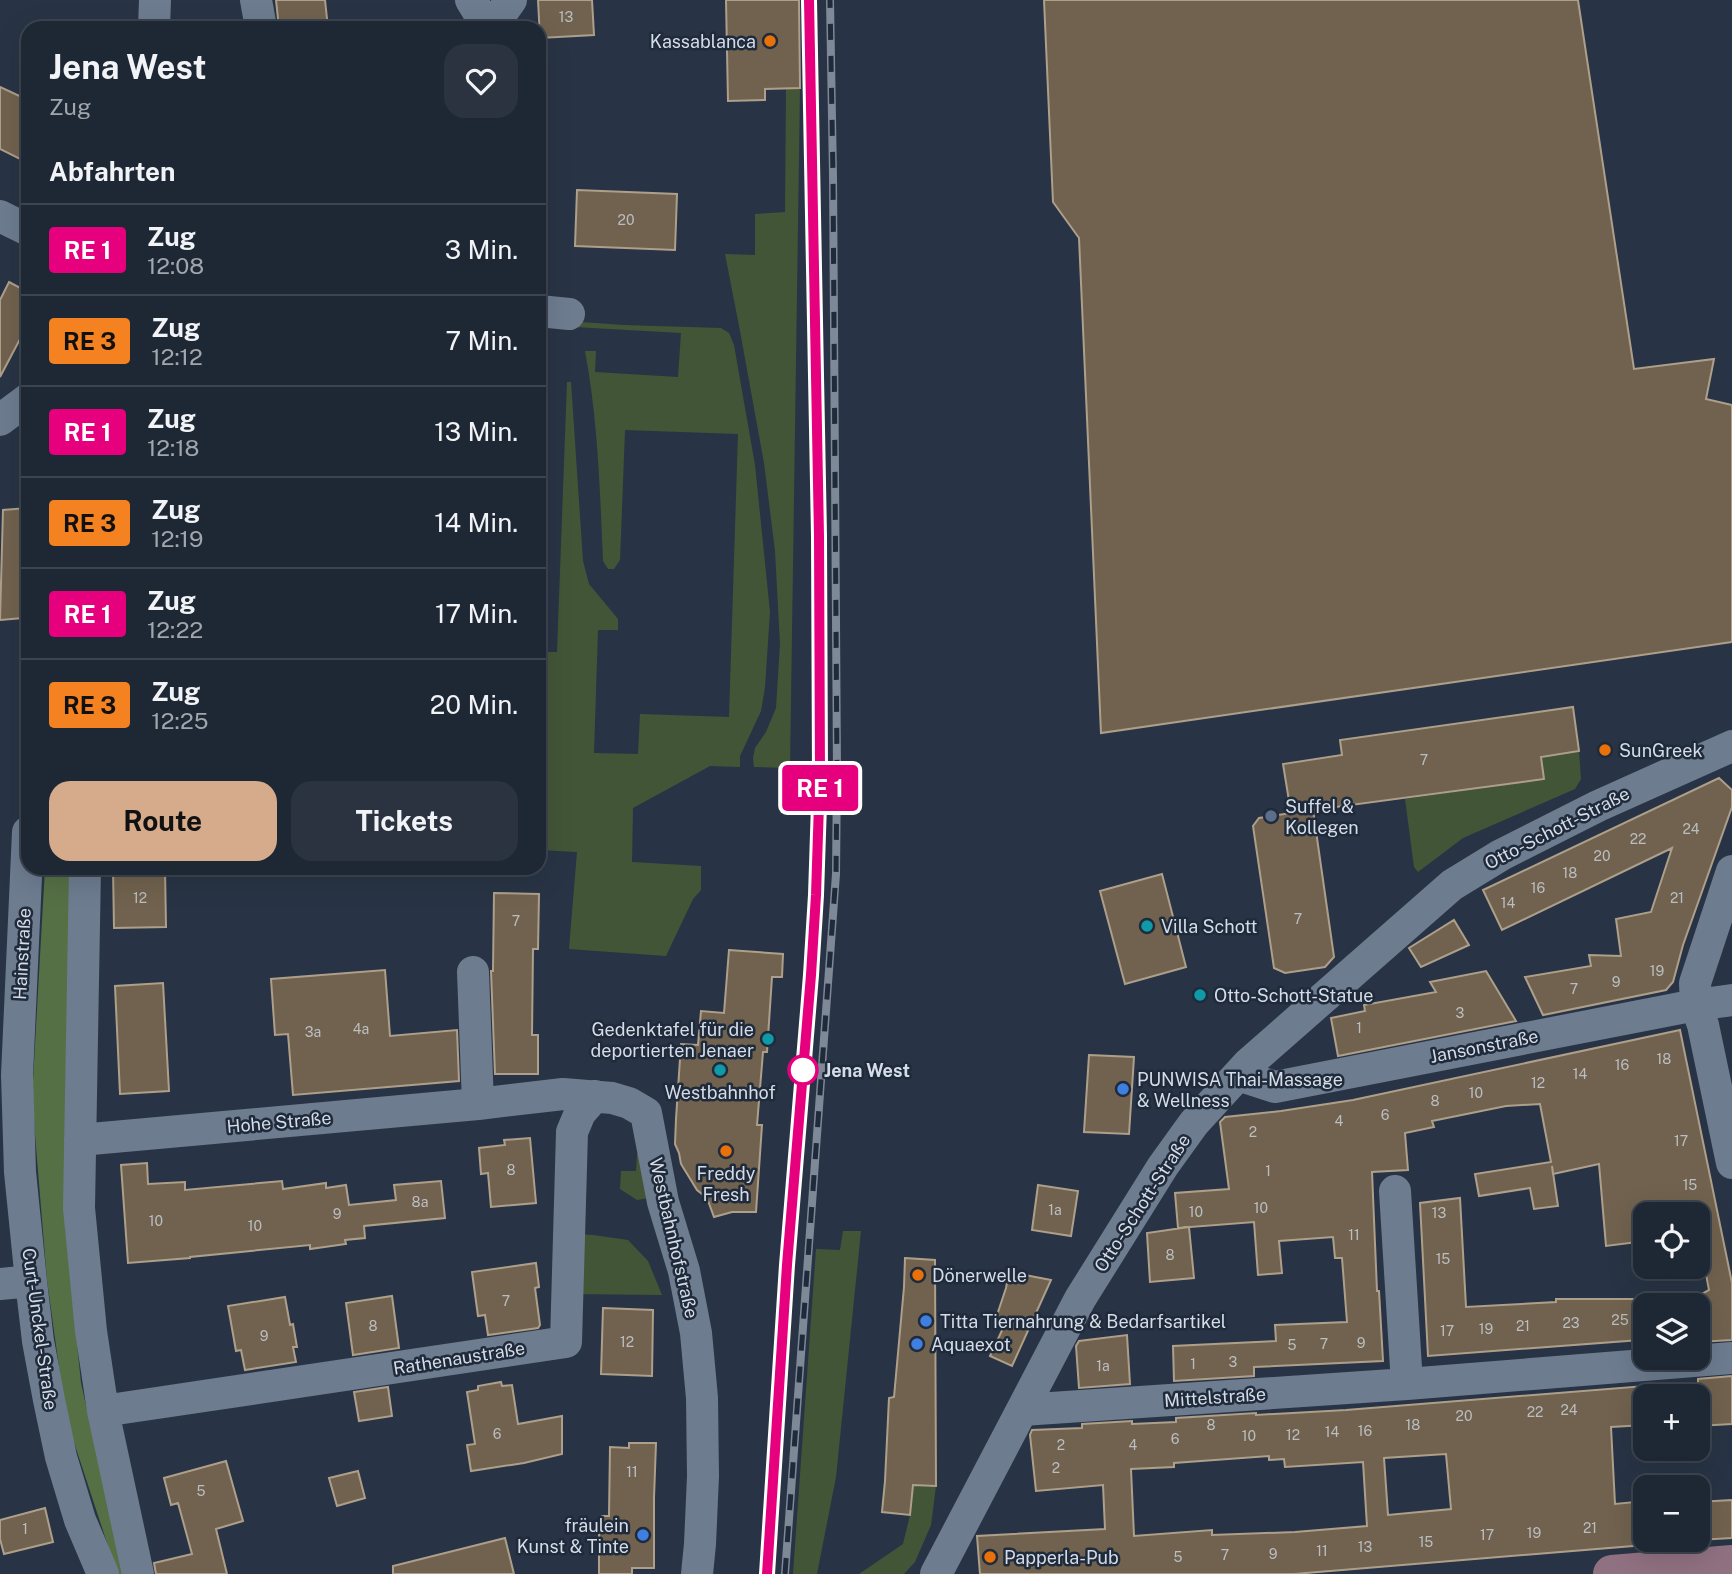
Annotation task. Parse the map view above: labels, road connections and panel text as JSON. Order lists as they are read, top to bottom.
{
  "streets": {
    "street": [
      "Otto-Schott-Straße",
      "Hainstraße",
      "Jansonstraße",
      "Hohe Straße",
      "Westbahnhofstraße",
      "Curt-Unckel-Straße",
      "Rathenaustraße",
      "Mittelstraße"
    ]
  },
  "crossings": [
    ["Otto-Schott-Straße", "Jansonstraße"],
    ["Otto-Schott-Straße", "Mittelstraße"],
    ["Hainstraße", "Curt-Unckel-Straße"],
    ["Hohe Straße", "Westbahnhofstraße"],
    ["Hohe Straße", "Rathenaustraße"]
  ],
  "places": [
    "Kassablanca",
    "SunGreek",
    "Suffel & Kollegen",
    "Villa Schott",
    "Otto-Schott-Statue",
    "Gedenktafel für die deportierten Jenaer",
    "Westbahnhof",
    "Jena West",
    "PUNWISA Thai-Massage & Wellness",
    "Freddy Fresh",
    "Dönerwelle",
    "Titta Tiernahrung & Bedarfsartikel",
    "Aquaexot",
    "fräulein Kunst & Tinte",
    "Papperla-Pub"
  ],
  "house_numbers": [
    "13",
    "20",
    "7",
    "24",
    "22",
    "20",
    "18",
    "16",
    "12",
    "21",
    "14",
    "7",
    "7",
    "19",
    "9",
    "7",
    "3",
    "1",
    "4a",
    "3a",
    "18",
    "16",
    "14",
    "12",
    "10",
    "8",
    "6",
    "4",
    "2",
    "17",
    "8",
    "1",
    "15",
    "8a",
    "10",
    "1a",
    "10",
    "13",
    "9",
    "10",
    "10",
    "11",
    "8",
    "15",
    "7",
    "25",
    "23",
    "8",
    "21",
    "19",
    "17",
    "9",
    "12",
    "9",
    "7",
    "5",
    "3",
    "1",
    "1a",
    "24",
    "22",
    "20",
    "8",
    "18",
    "16",
    "14",
    "6",
    "12",
    "10",
    "6",
    "2",
    "4",
    "2",
    "11",
    "5",
    "21",
    "1",
    "19",
    "17",
    "15",
    "13",
    "11",
    "9",
    "7",
    "5"
  ],
  "page": {
    "on_map": "RE 1",
    "heading": [
      ["Jena West", "Zug"],
      "Abfahrten"
    ],
    "list": [
      {
        "mark": "RE 1",
        "name": "Zug",
        "note": "12:08",
        "value": "3 Min."
      },
      {
        "mark": "RE 3",
        "name": "Zug",
        "note": "12:12",
        "value": "7 Min."
      },
      {
        "mark": "RE 1",
        "name": "Zug",
        "note": "12:18",
        "value": "13 Min."
      },
      {
        "mark": "RE 3",
        "name": "Zug",
        "note": "12:19",
        "value": "14 Min."
      },
      {
        "mark": "RE 1",
        "name": "Zug",
        "note": "12:22",
        "value": "17 Min."
      },
      {
        "mark": "RE 3",
        "name": "Zug",
        "note": "12:25",
        "value": "20 Min."
      }
    ],
    "buttons": ["Route", "Tickets"],
    "map_buttons": ["+", "−"]
  }
}
